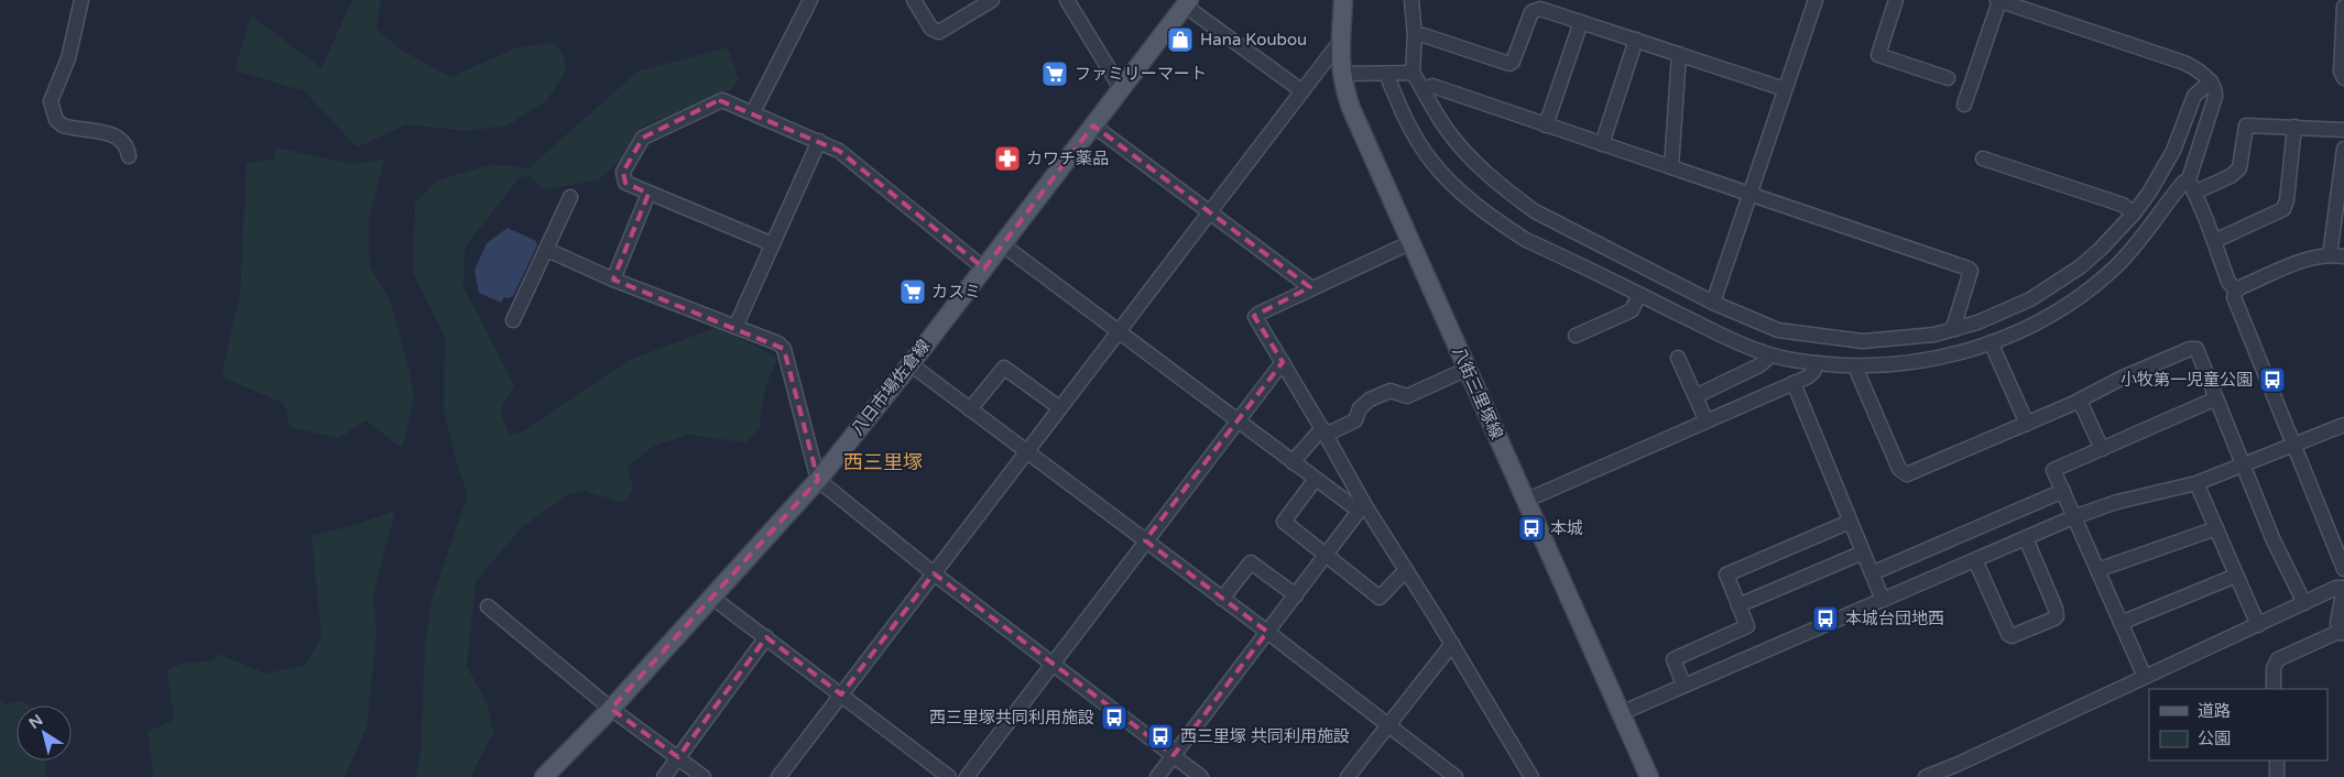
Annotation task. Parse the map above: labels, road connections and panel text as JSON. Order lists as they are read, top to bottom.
{
  "streets": {
    "main road": ["八日市場佐倉線", "八街三里塚線"]
  },
  "districts": ["西三里塚"],
  "places": {
    "shop": ["Hana Koubou"],
    "supermarket": ["ファミリーマート", "カスミ"],
    "pharmacy": ["カワチ薬品"],
    "bus stop": [
      "小牧第一児童公園",
      "本城",
      "本城台団地西",
      "西三里塚共同利用施設",
      "西三里塚 共同利用施設"
    ]
  },
  "legend": ["道路", "公園"],
  "north": "top left"
}
